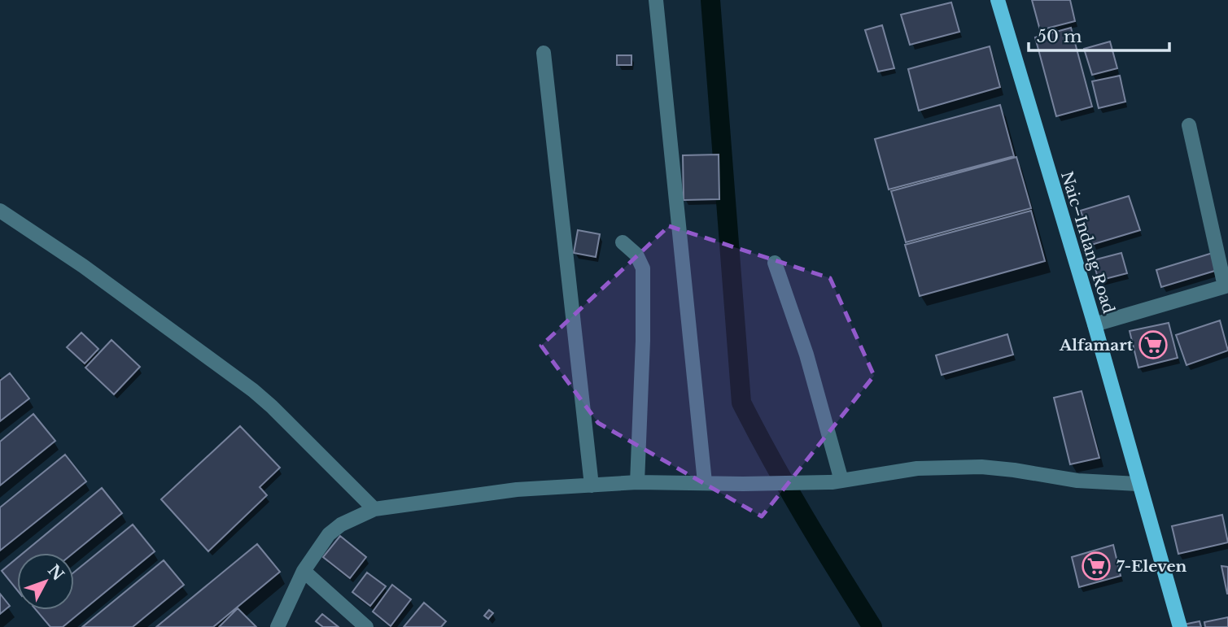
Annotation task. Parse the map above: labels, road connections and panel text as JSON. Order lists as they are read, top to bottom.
{
  "streets": {
    "main road": ["Naic–Indang Road"]
  },
  "places": {
    "supermarket": ["Alfamart", "7-Eleven"]
  },
  "scale_bar": "50 m",
  "north": "top right"
}
